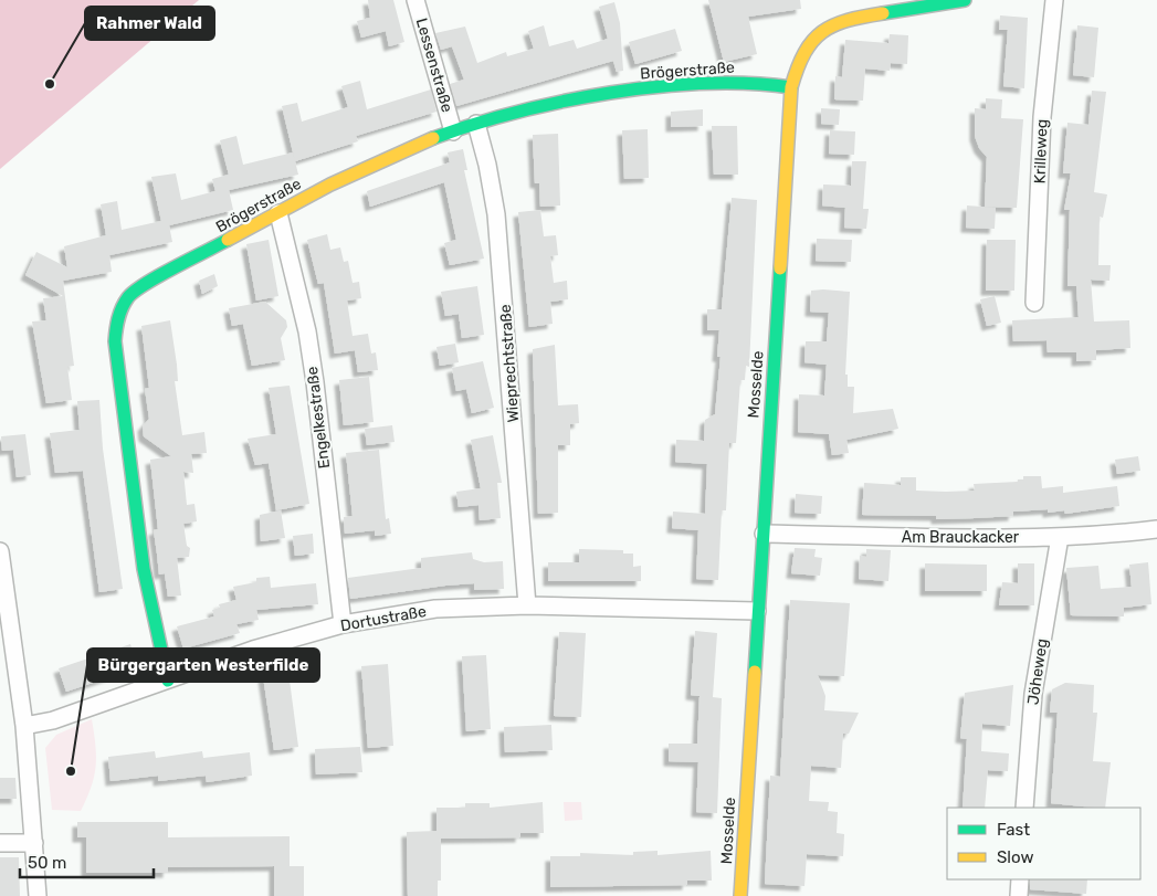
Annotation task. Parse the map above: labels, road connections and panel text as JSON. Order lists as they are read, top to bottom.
{
  "streets": {
    "street": [
      "Lessenstraße",
      "Brögerstraße",
      "Krilleweg",
      "Wieprechtstraße",
      "Mosselde",
      "Engelkestraße",
      "Am Brauckacker",
      "Dortustraße",
      "Jöheweg"
    ]
  },
  "crossings": [
    ["Lessenstraße", "Brögerstraße"],
    ["Brögerstraße", "Wieprechtstraße"],
    ["Brögerstraße", "Mosselde"],
    ["Brögerstraße", "Engelkestraße"],
    ["Brögerstraße", "Dortustraße"],
    ["Wieprechtstraße", "Dortustraße"],
    ["Mosselde", "Am Brauckacker"],
    ["Mosselde", "Dortustraße"],
    ["Engelkestraße", "Dortustraße"],
    ["Am Brauckacker", "Jöheweg"]
  ],
  "places": ["Rahmer Wald", "Bürgergarten Westerfilde"],
  "legend": ["Fast", "Slow"],
  "scale_bar": "50 m"
}
